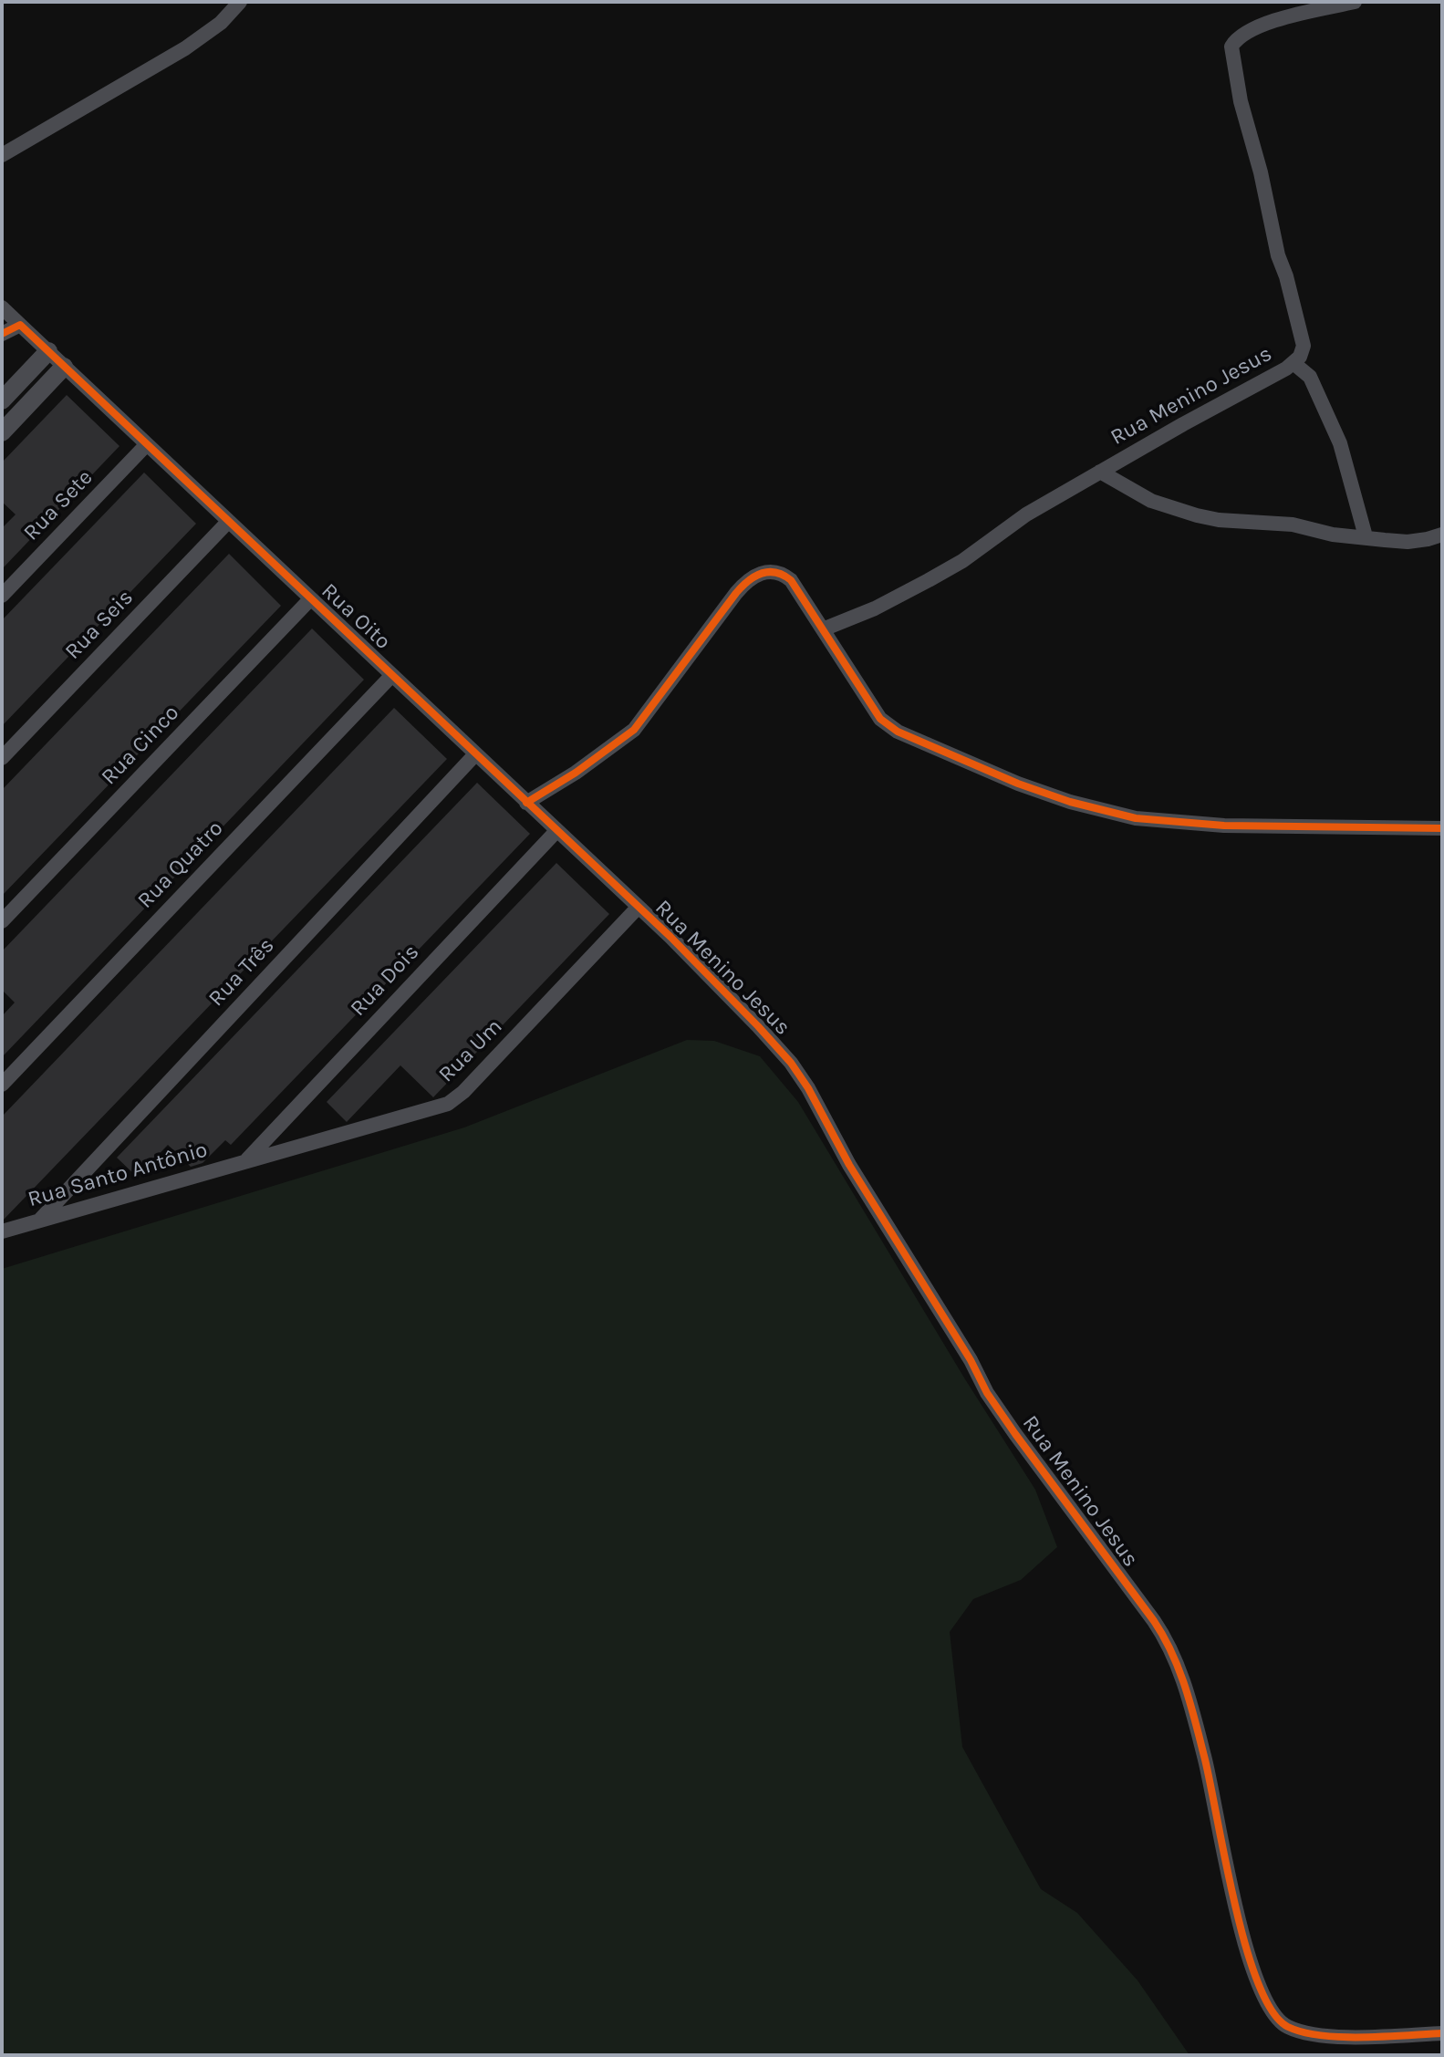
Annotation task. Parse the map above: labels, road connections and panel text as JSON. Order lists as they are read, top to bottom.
{
  "streets": {
    "street": [
      "Rua Menino Jesus",
      "Rua Sete",
      "Rua Oito",
      "Rua Seis",
      "Rua Cinco",
      "Rua Quatro",
      "Rua Três",
      "Rua Dois",
      "Rua Um",
      "Rua Santo Antônio"
    ]
  },
  "crossings": [
    ["Rua Menino Jesus", "Rua Oito"],
    ["Rua Menino Jesus", "Rua Um"],
    ["Rua Sete", "Rua Oito"],
    ["Rua Oito", "Rua Seis"],
    ["Rua Oito", "Rua Cinco"],
    ["Rua Oito", "Rua Quatro"],
    ["Rua Oito", "Rua Três"],
    ["Rua Oito", "Rua Dois"],
    ["Rua Oito", "Rua Um"],
    ["Rua Três", "Rua Santo Antônio"],
    ["Rua Dois", "Rua Um"],
    ["Rua Dois", "Rua Santo Antônio"],
    ["Rua Um", "Rua Santo Antônio"]
  ]
}
